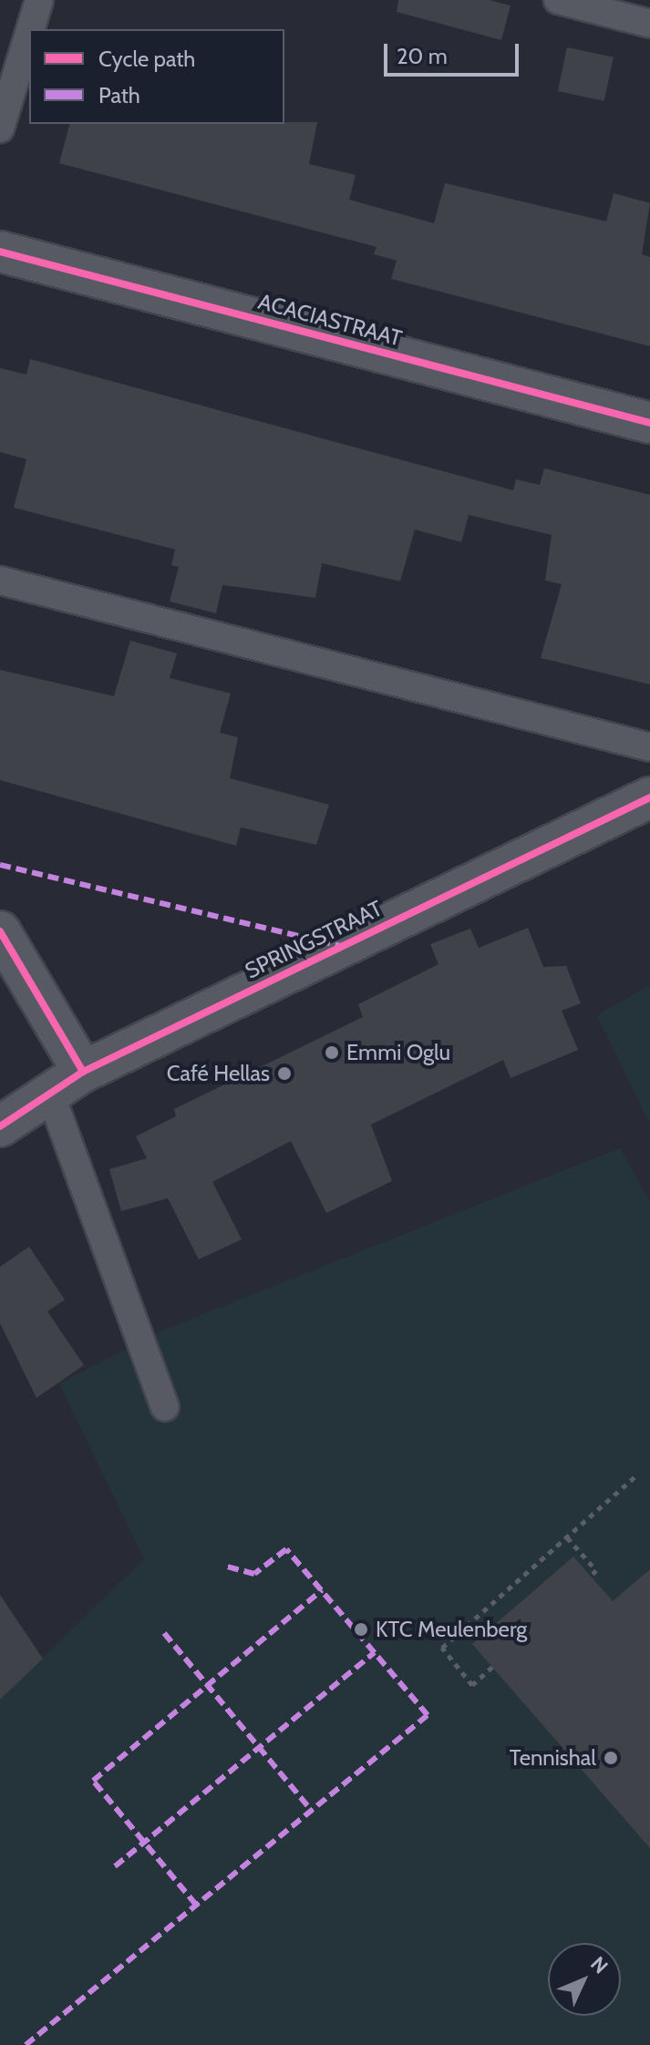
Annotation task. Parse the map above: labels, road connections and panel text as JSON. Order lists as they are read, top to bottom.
{
  "streets": {
    "street": ["ACACIASTRAAT", "SPRINGSTRAAT"]
  },
  "places": [
    "Emmi Oglu",
    "Café Hellas",
    "KTC Meulenberg",
    "Tennishal"
  ],
  "legend": ["Cycle path", "Path"],
  "scale_bar": "20 m",
  "north": "top right"
}
